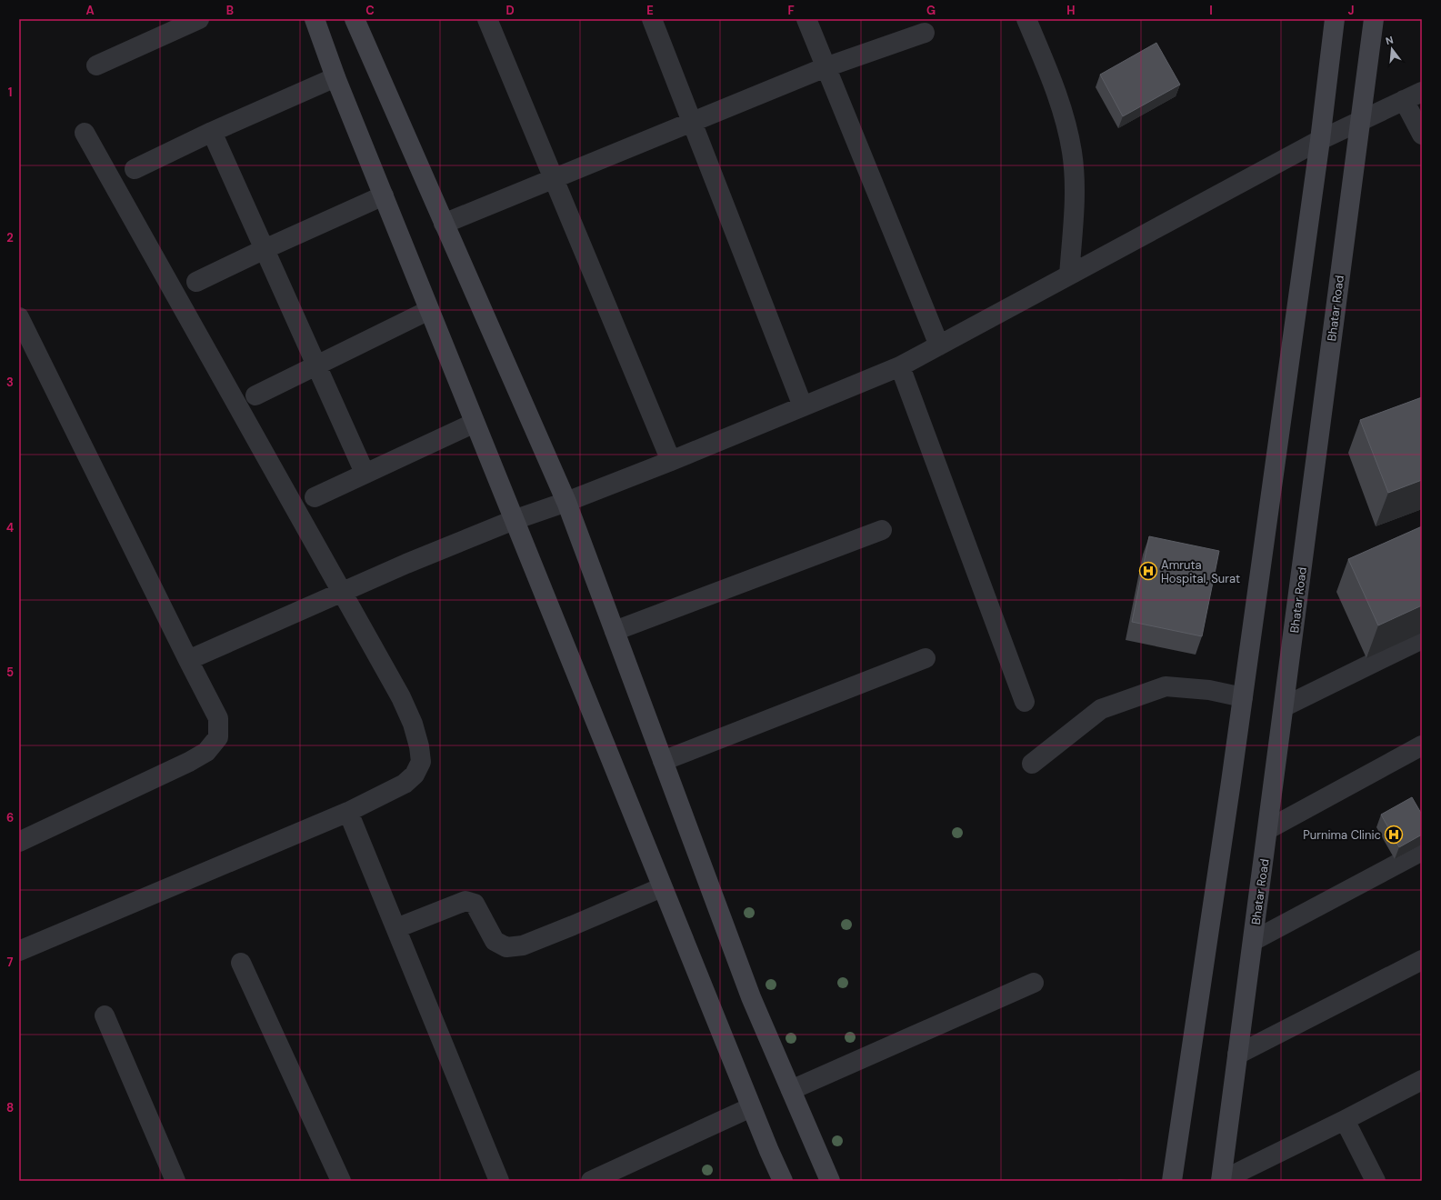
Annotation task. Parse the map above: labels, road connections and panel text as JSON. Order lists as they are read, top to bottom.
{
  "streets": {
    "street": ["Bhatar Road"]
  },
  "places": {
    "hospital": ["Amruta Hospital, Surat", "Purnima Clinic"]
  },
  "north": "top",
  "grid": {
    "columns": [
      "A",
      "B",
      "C",
      "D",
      "E",
      "F",
      "G",
      "H",
      "I",
      "J"
    ],
    "rows": [
      "1",
      "2",
      "3",
      "4",
      "5",
      "6",
      "7",
      "8"
    ]
  }
}
